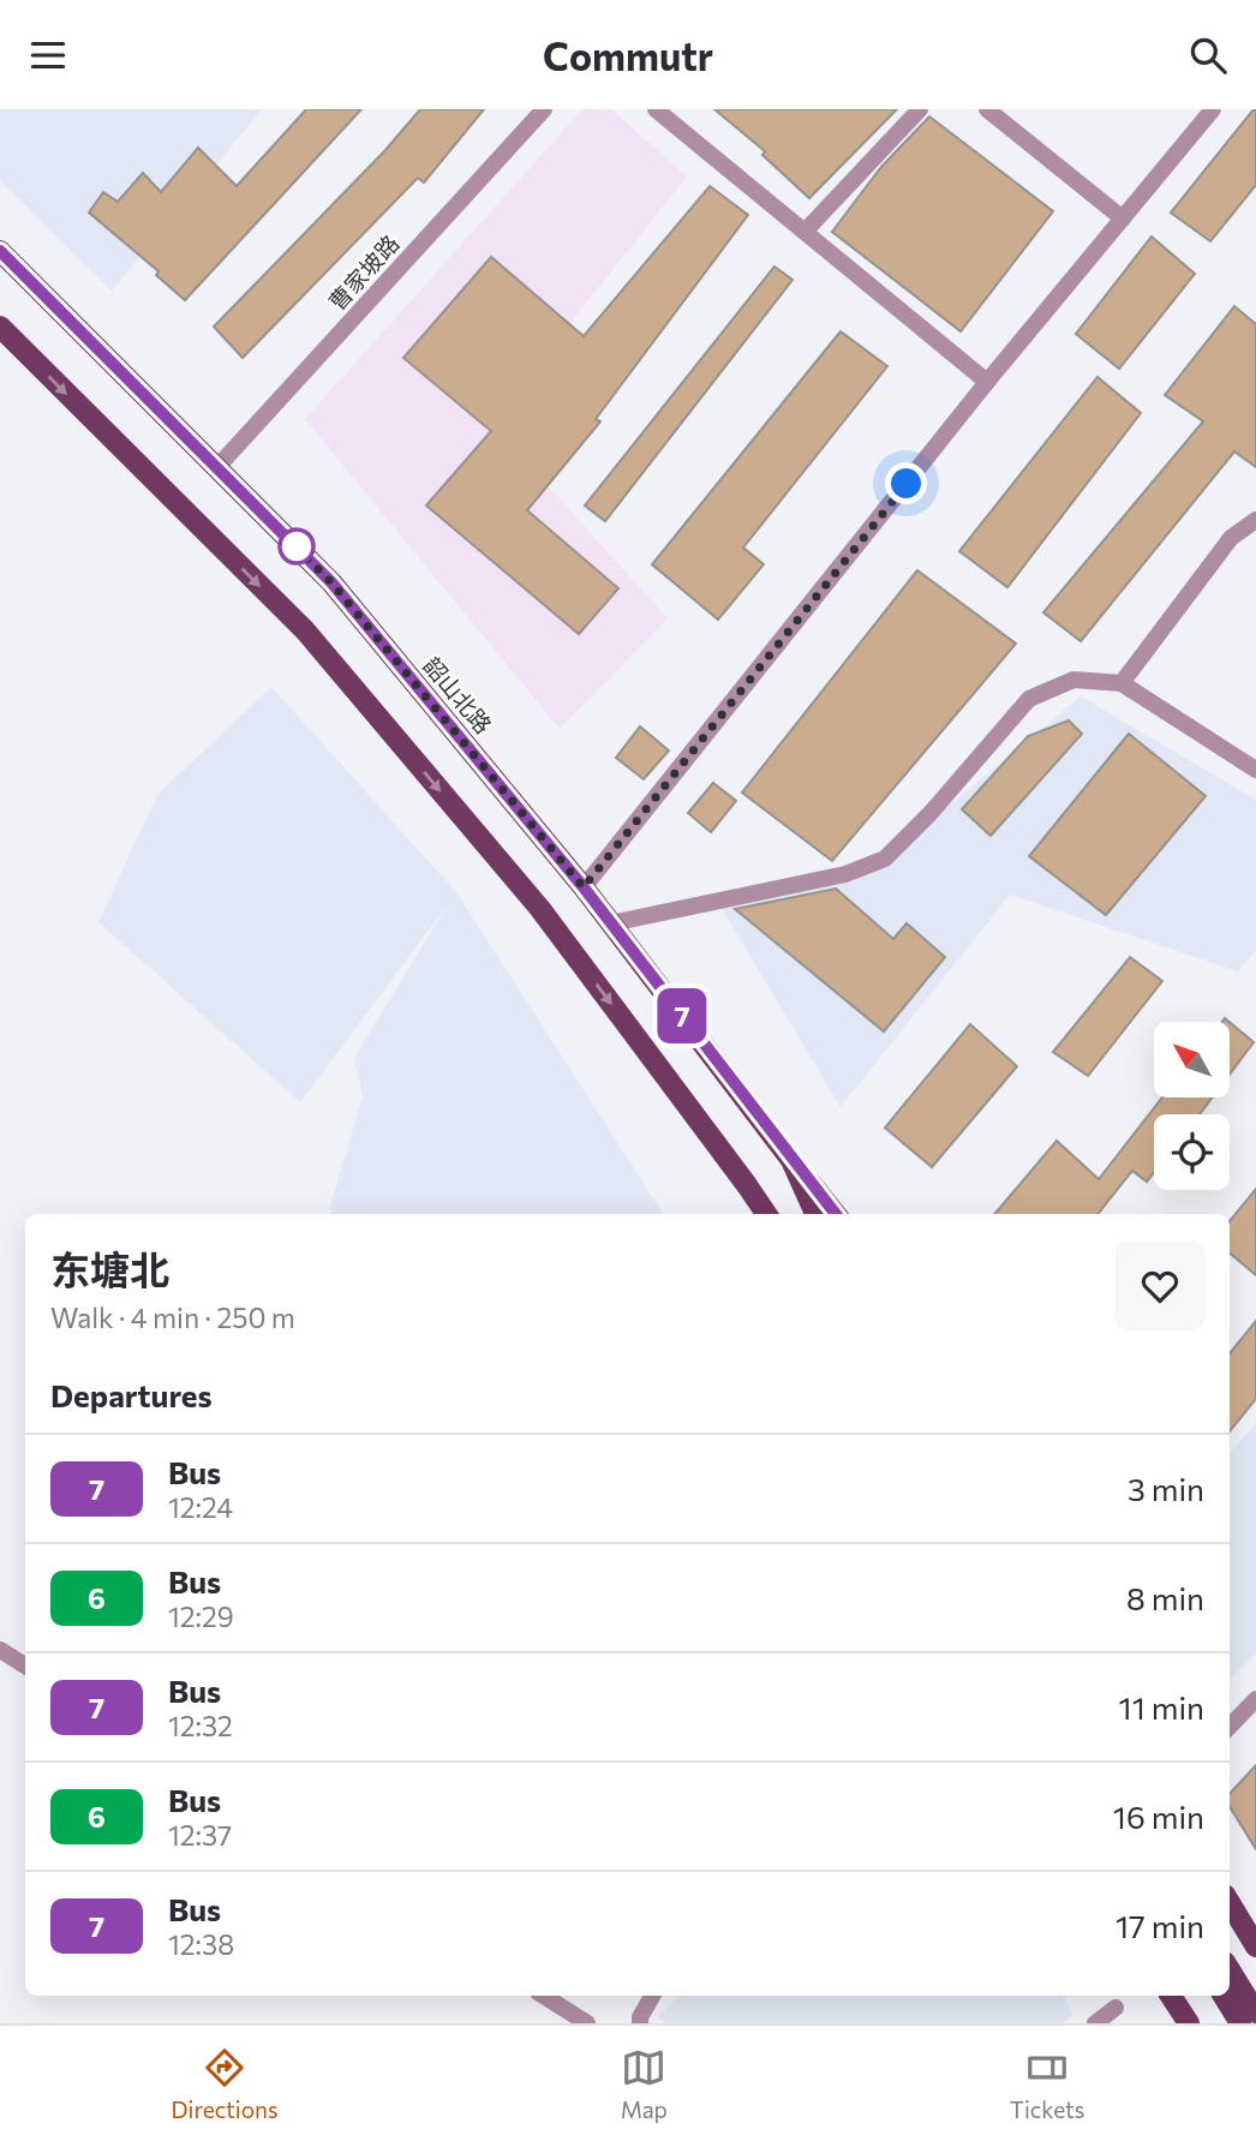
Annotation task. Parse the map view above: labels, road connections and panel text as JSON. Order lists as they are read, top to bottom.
{
  "streets": {
    "main road": ["韶山北路"],
    "street": ["曹家坡路"]
  },
  "crossings": [
    ["曹家坡路", "韶山北路"]
  ],
  "lines": ["bus line 7"],
  "north": "top left",
  "page": {
    "header": "Commutr",
    "on_map": "7",
    "heading": [
      ["东塘北", "Walk · 4 min · 250 m"],
      "Departures"
    ],
    "list": [
      {
        "mark": "7",
        "name": "Bus",
        "note": "12:24",
        "value": "3 min"
      },
      {
        "mark": "6",
        "name": "Bus",
        "note": "12:29",
        "value": "8 min"
      },
      {
        "mark": "7",
        "name": "Bus",
        "note": "12:32",
        "value": "11 min"
      },
      {
        "mark": "6",
        "name": "Bus",
        "note": "12:37",
        "value": "16 min"
      },
      {
        "mark": "7",
        "name": "Bus",
        "note": "12:38",
        "value": "17 min"
      }
    ],
    "tabs": ["Directions", "Map", "Tickets"]
  }
}
